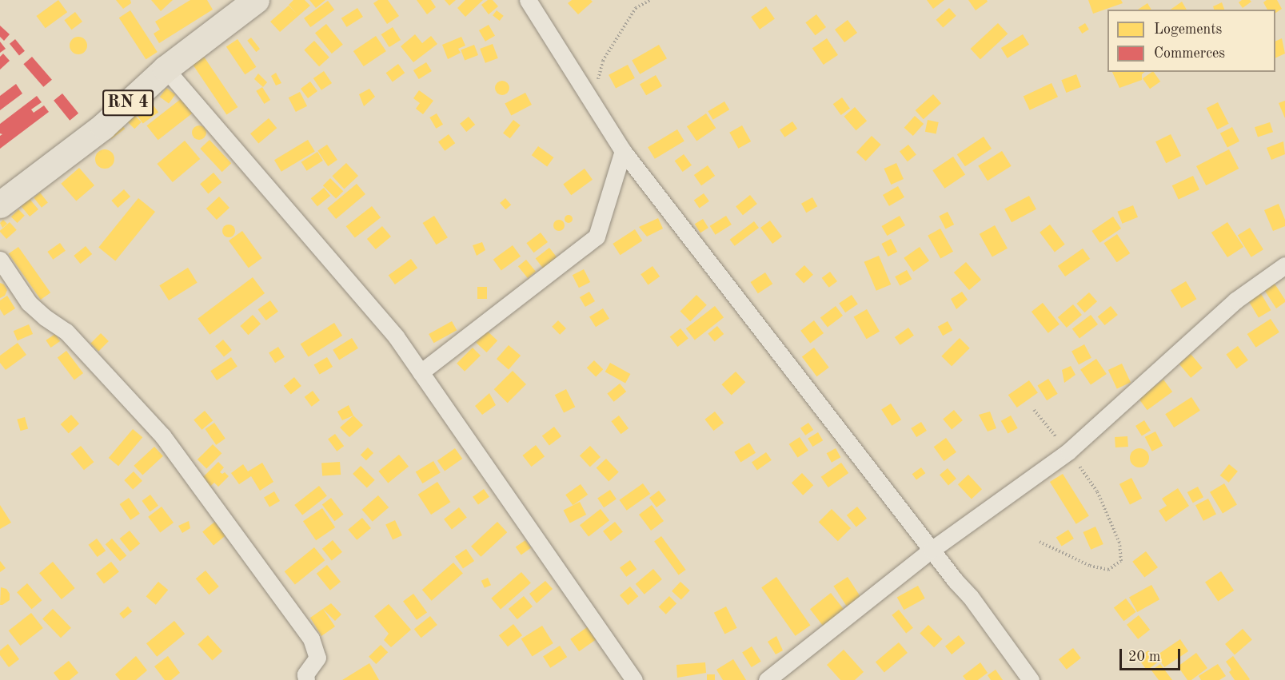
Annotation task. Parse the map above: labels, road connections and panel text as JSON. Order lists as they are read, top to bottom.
{
  "streets": {
    "highway": ["RN 4"]
  },
  "legend": ["Logements", "Commerces"],
  "scale_bar": "20 m"
}
